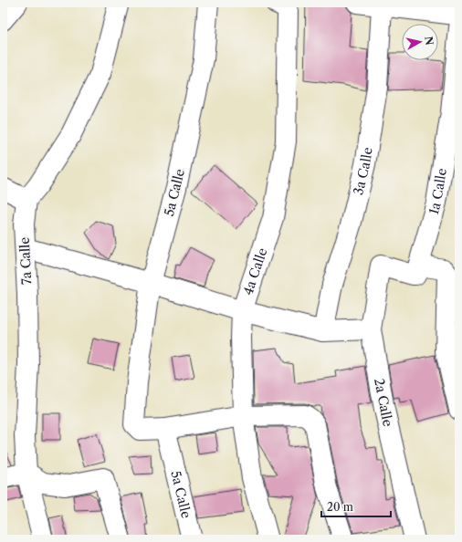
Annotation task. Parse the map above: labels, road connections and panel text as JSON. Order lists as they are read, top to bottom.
{
  "streets": {
    "street": [
      "3a Calle",
      "1a Calle",
      "5a Calle",
      "7a Calle",
      "4a Calle",
      "2a Calle"
    ]
  },
  "crossings": [
    ["1a Calle", "2a Calle"],
    ["5a Calle", "4a Calle"]
  ],
  "scale_bar": "20 m",
  "north": "right"
}
